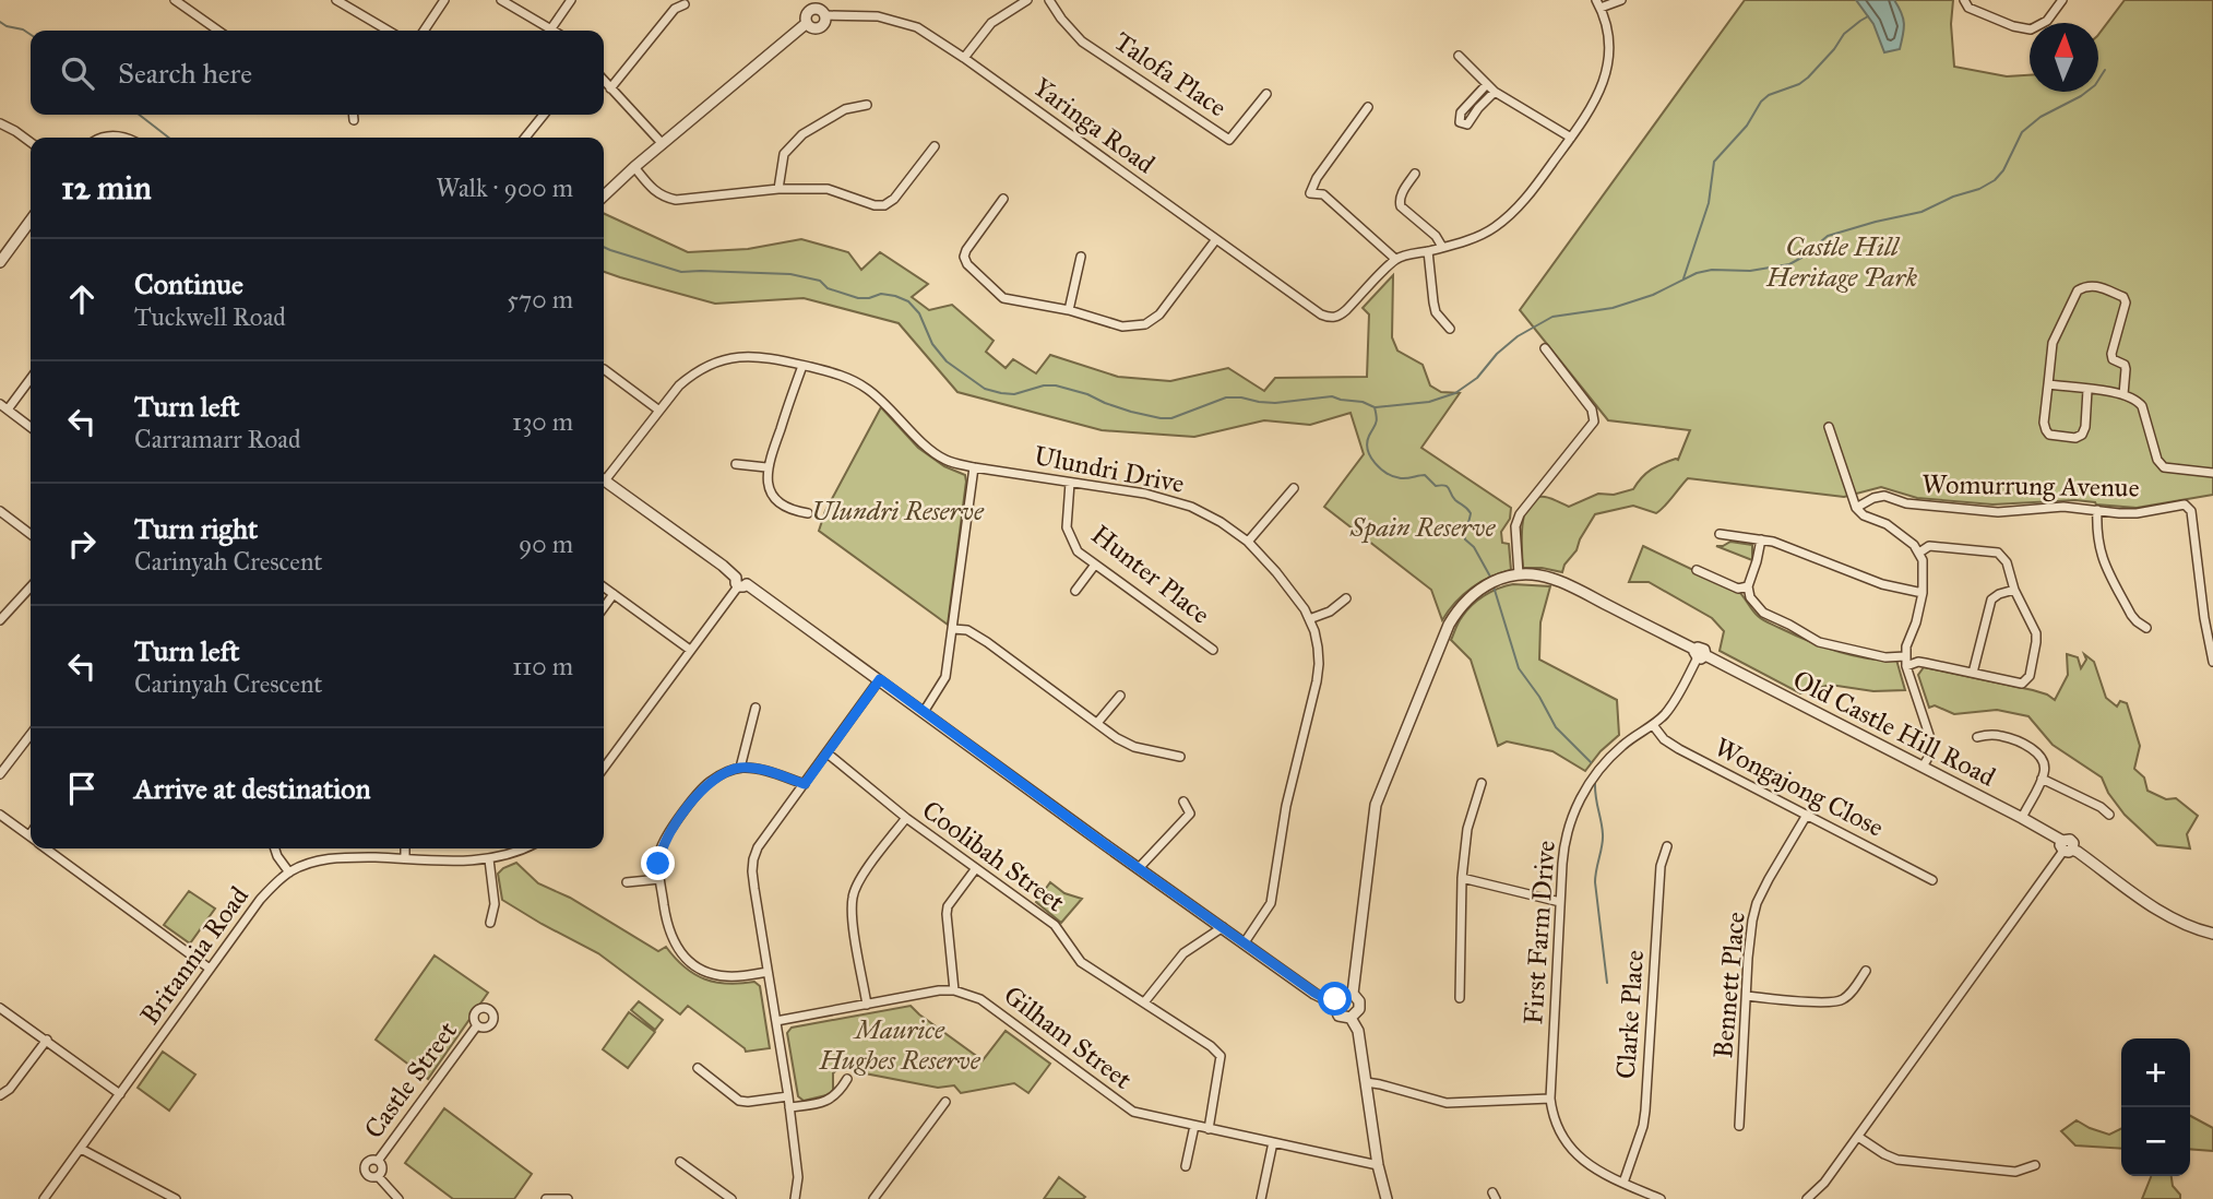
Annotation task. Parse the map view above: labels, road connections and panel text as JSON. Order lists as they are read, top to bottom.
{
  "streets": {
    "street": [
      "Talofa Place",
      "Yaringa Road",
      "Ulundri Drive",
      "Womurrung Avenue",
      "Hunter Place",
      "Old Castle Hill Road",
      "Wongajong Close",
      "Coolibah Street",
      "First Farm Drive",
      "Britannia Road",
      "Bennett Place",
      "Clarke Place",
      "Gilham Street",
      "Castle Street"
    ]
  },
  "crossings": [
    ["Ulundri Drive", "Hunter Place"],
    ["Old Castle Hill Road", "First Farm Drive"],
    ["Wongajong Close", "First Farm Drive"],
    ["Wongajong Close", "Bennett Place"],
    ["Coolibah Street", "Gilham Street"],
    ["First Farm Drive", "Clarke Place"]
  ],
  "parks": [
    "Castle Hill Heritage Park",
    "Ulundri Reserve",
    "Spain Reserve",
    "Maurice Hughes Reserve"
  ],
  "north": "top",
  "page": {
    "search": "Search here",
    "heading": ["12 min", "Walk · 900 m"],
    "list": [
      ["Continue", "Tuckwell Road", "570 m"],
      ["Turn left", "Carramarr Road", "130 m"],
      ["Turn right", "Carinyah Crescent", "90 m"],
      ["Turn left", "Carinyah Crescent", "110 m"],
      "Arrive at destination"
    ],
    "map_buttons": ["+", "−"]
  }
}
